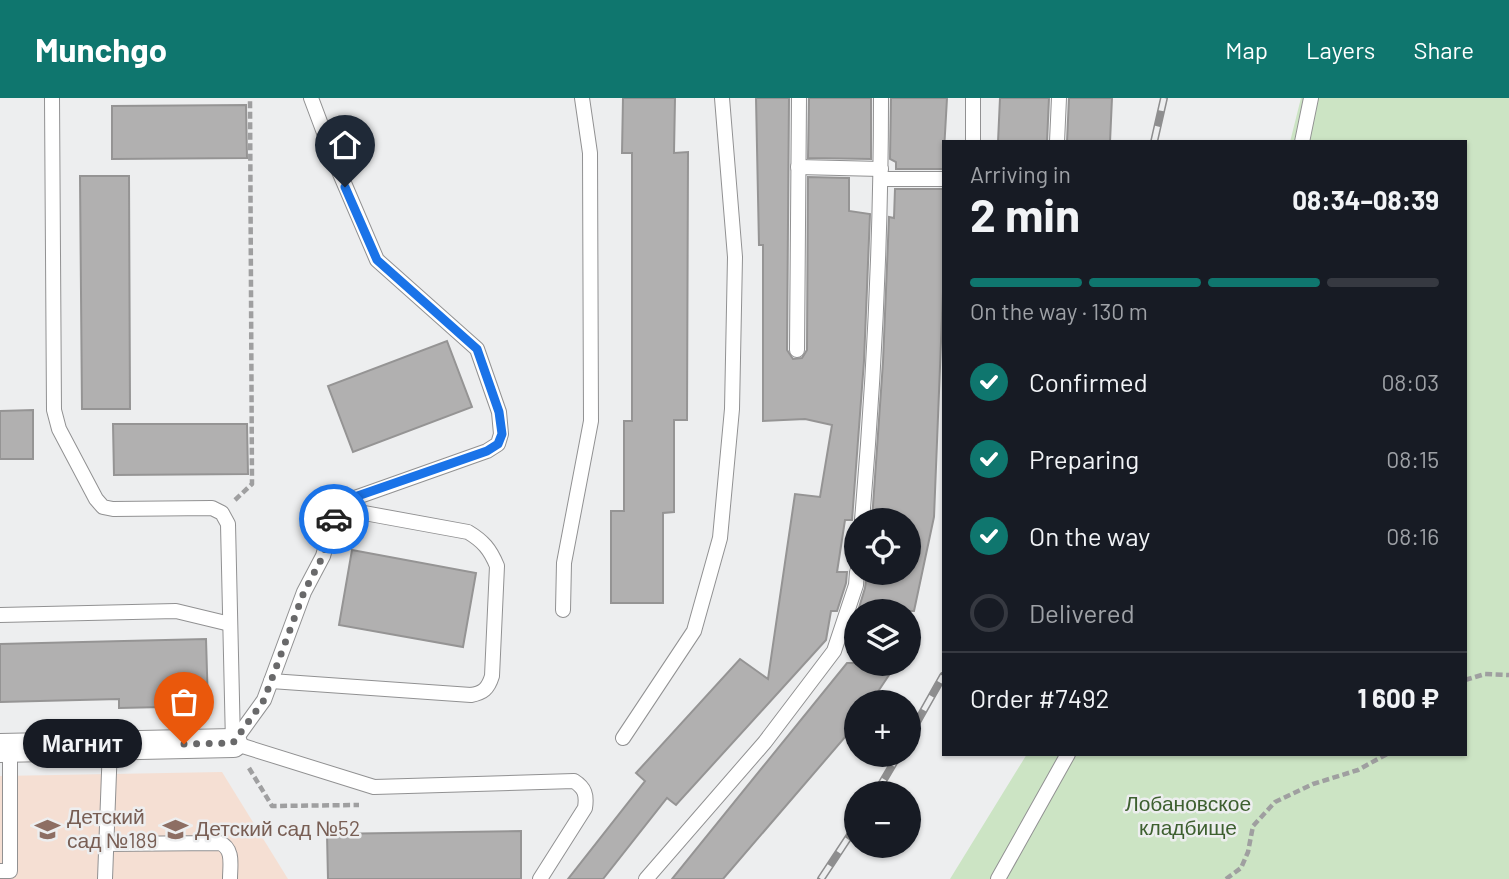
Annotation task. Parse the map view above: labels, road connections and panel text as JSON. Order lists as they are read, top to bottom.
{
  "parks": ["Лобановское кладбище"],
  "places": {
    "other": ["Магнит"],
    "school or university": ["Детский сад №189", "Детский сад №52"]
  },
  "page": {
    "header": "Munchgo",
    "nav": ["Map", "Layers", "Share"],
    "heading": ["2 min", "Arriving in", "08:34–08:39"],
    "panel": ["Order #7492", "1 600 ₽"],
    "bar": "On the way · 130 m",
    "list": [
      ["Confirmed", "08:03"],
      ["Preparing", "08:15"],
      ["On the way", "08:16"],
      "Delivered"
    ],
    "map_buttons": ["+", "−"],
    "bubble": "Магнит"
  }
}
